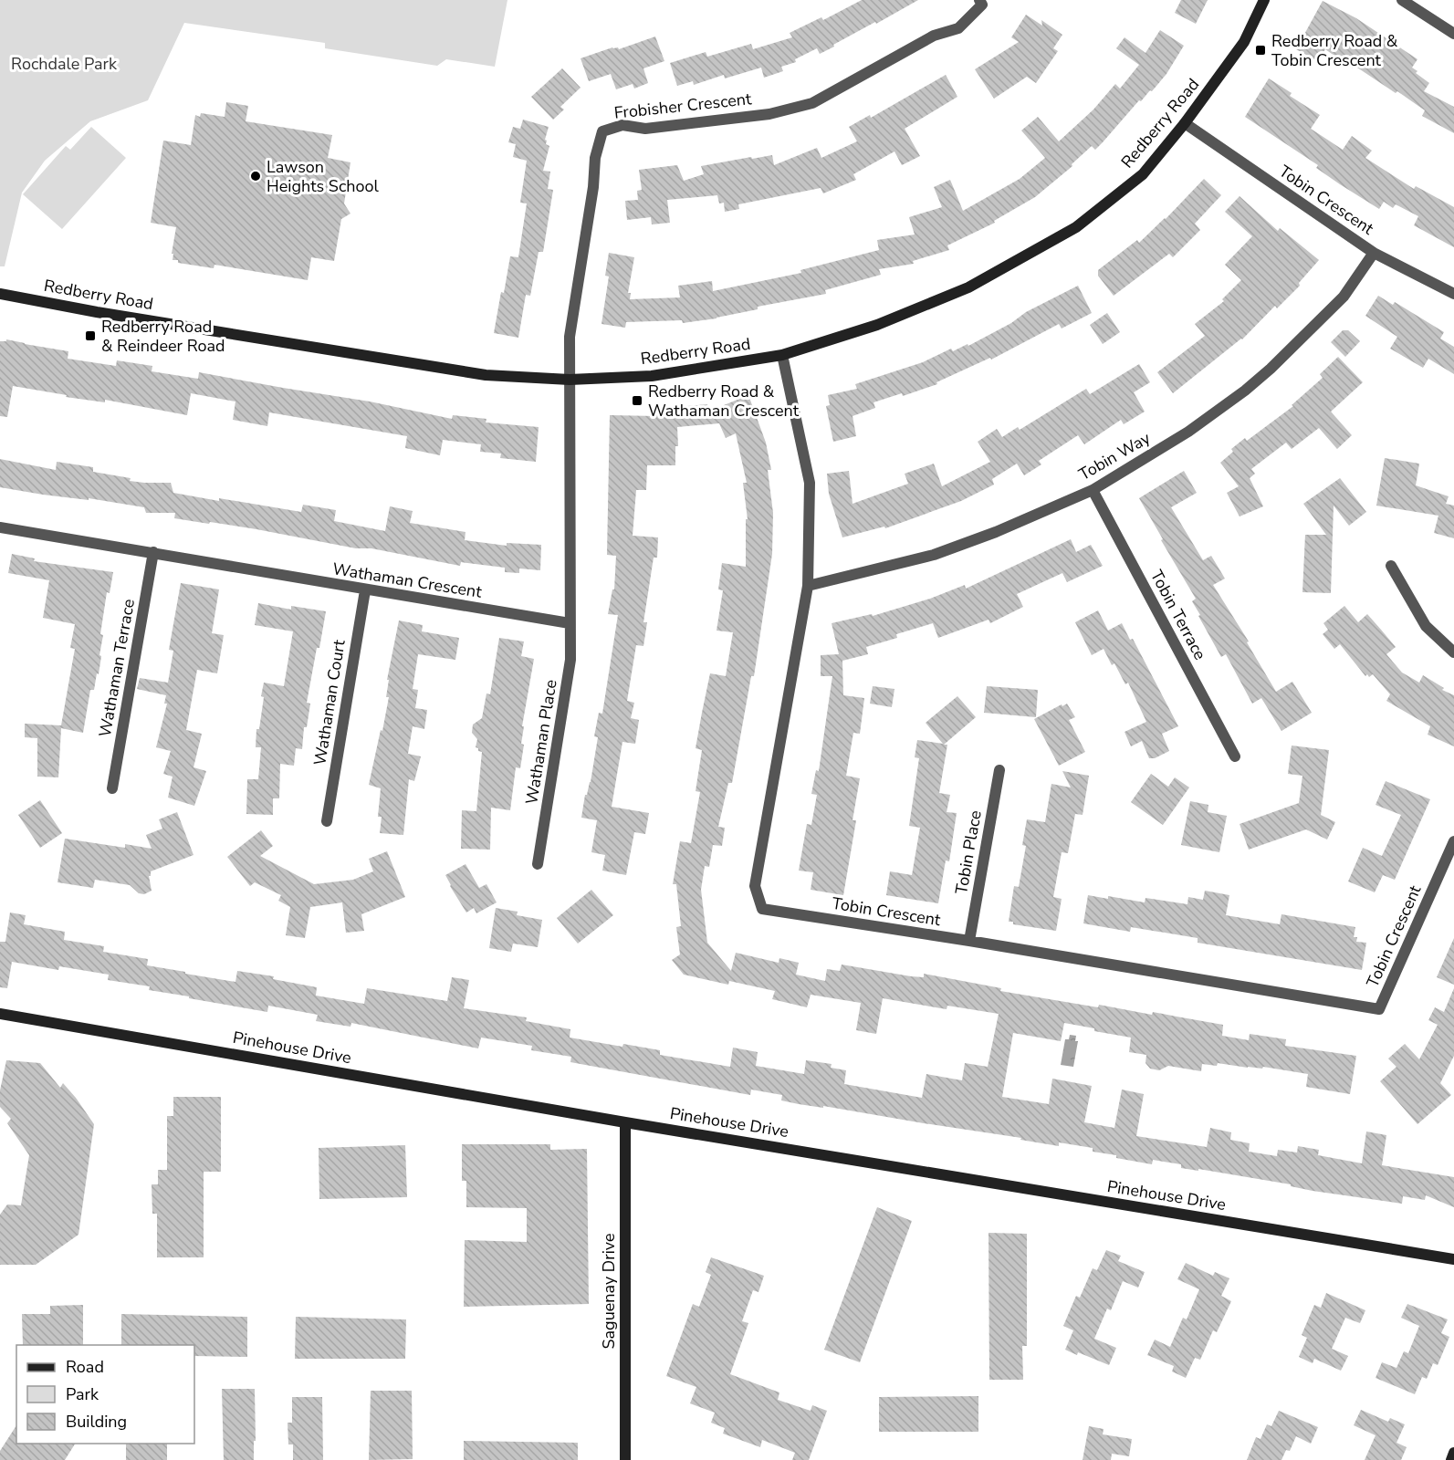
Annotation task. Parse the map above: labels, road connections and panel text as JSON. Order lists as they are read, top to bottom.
{
  "streets": {
    "street": [
      "Frobisher Crescent",
      "Redberry Road",
      "Tobin Crescent",
      "Tobin Way",
      "Wathaman Crescent",
      "Tobin Terrace",
      "Wathaman Terrace",
      "Wathaman Court",
      "Wathaman Place",
      "Tobin Place",
      "Pinehouse Drive",
      "Saguenay Drive"
    ]
  },
  "crossings": [
    ["Frobisher Crescent", "Redberry Road"],
    ["Redberry Road", "Tobin Crescent"],
    ["Tobin Crescent", "Tobin Way"],
    ["Tobin Crescent", "Tobin Place"],
    ["Tobin Way", "Tobin Terrace"],
    ["Wathaman Crescent", "Wathaman Terrace"],
    ["Wathaman Crescent", "Wathaman Court"],
    ["Wathaman Crescent", "Wathaman Place"],
    ["Pinehouse Drive", "Saguenay Drive"]
  ],
  "parks": ["Rochdale Park"],
  "places": {
    "transit": ["Redberry Road & Tobin Crescent", "Redberry Road & Reindeer Road", "Redberry Road & Wathaman Crescent"],
    "other": ["Lawson Heights School"]
  },
  "legend": ["Road", "Park", "Building"]
}
